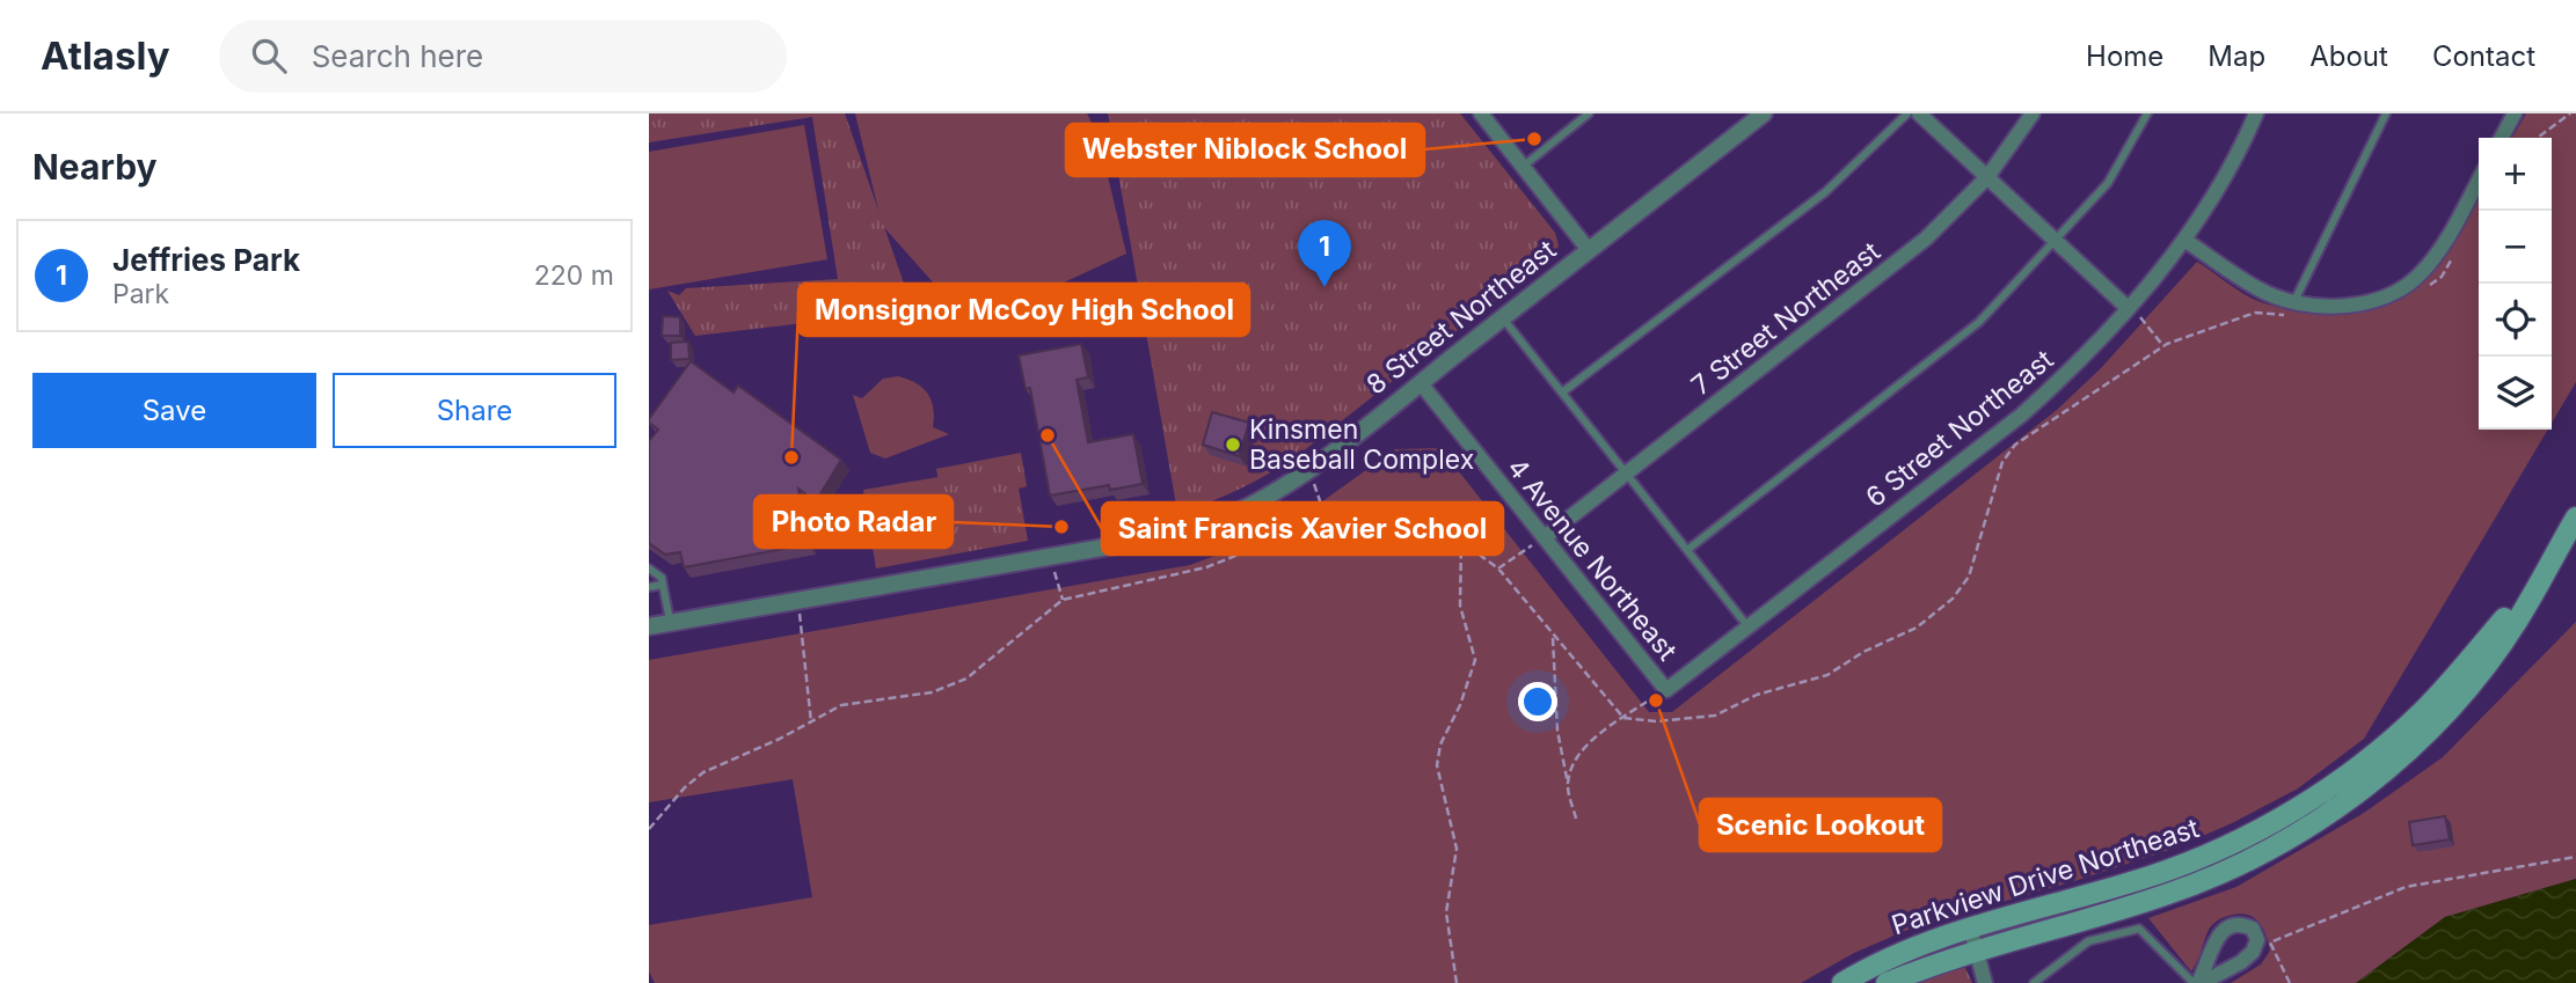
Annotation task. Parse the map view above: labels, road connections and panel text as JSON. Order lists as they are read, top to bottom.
{
  "streets": {
    "main road": ["Parkview Drive Northeast"],
    "street": [
      "8 Street Northeast",
      "7 Street Northeast",
      "6 Street Northeast",
      "4 Avenue Northeast"
    ]
  },
  "crossings": [
    ["8 Street Northeast", "4 Avenue Northeast"],
    ["7 Street Northeast", "4 Avenue Northeast"],
    ["6 Street Northeast", "4 Avenue Northeast"]
  ],
  "places": [
    "Webster Niblock School",
    "Saint Francis Xavier School",
    "Kinsmen Baseball Complex",
    "Monsignor McCoy High School",
    "Photo Radar",
    "Scenic Lookout"
  ],
  "page": {
    "header": "Atlasly",
    "search": "Search here",
    "nav": [
      "Home",
      "Map",
      "About",
      "Contact"
    ],
    "heading": "Nearby",
    "map_buttons": ["+", "−"],
    "list": [
      {
        "mark": "1",
        "name": "Jeffries Park",
        "note": "Park",
        "value": "220 m"
      }
    ],
    "pins": "1",
    "buttons": ["Save", "Share"]
  }
}
